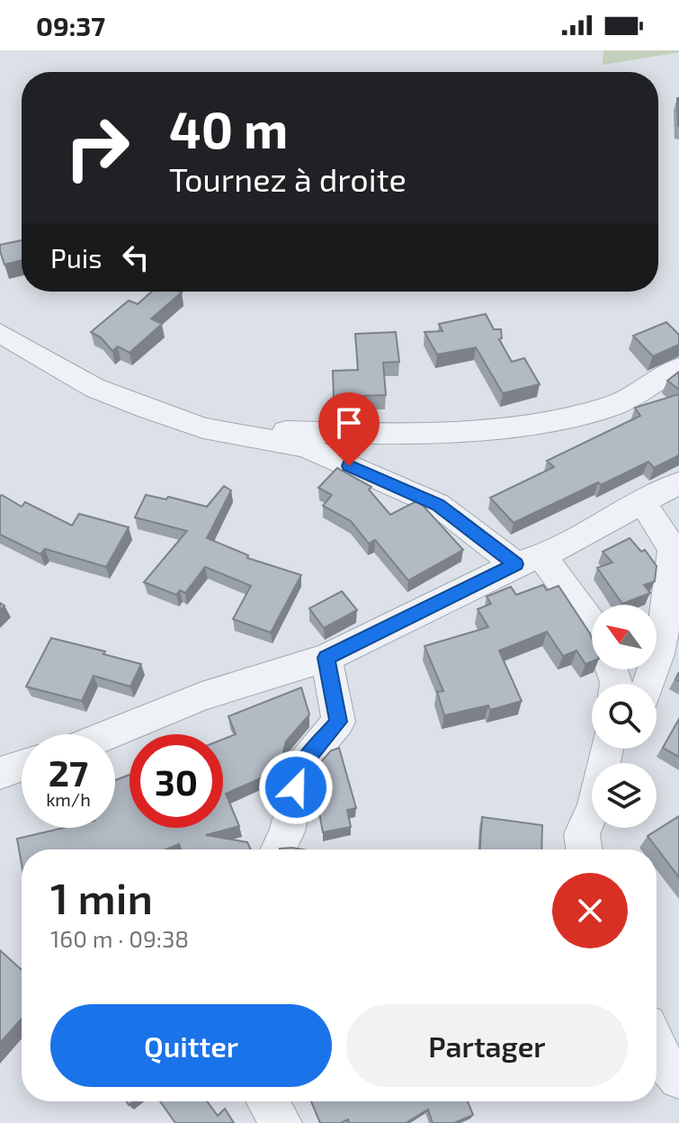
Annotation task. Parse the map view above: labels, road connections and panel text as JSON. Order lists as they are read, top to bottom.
{
  "north": "top left",
  "page": {
    "status": "09:37",
    "turn": ["40 m", "Tournez à droite"],
    "then": "Puis",
    "speed": "27 km/h",
    "limit": "30",
    "heading": ["1 min", "160 m · 09:38"],
    "buttons": ["Quitter", "Partager"]
  }
}
